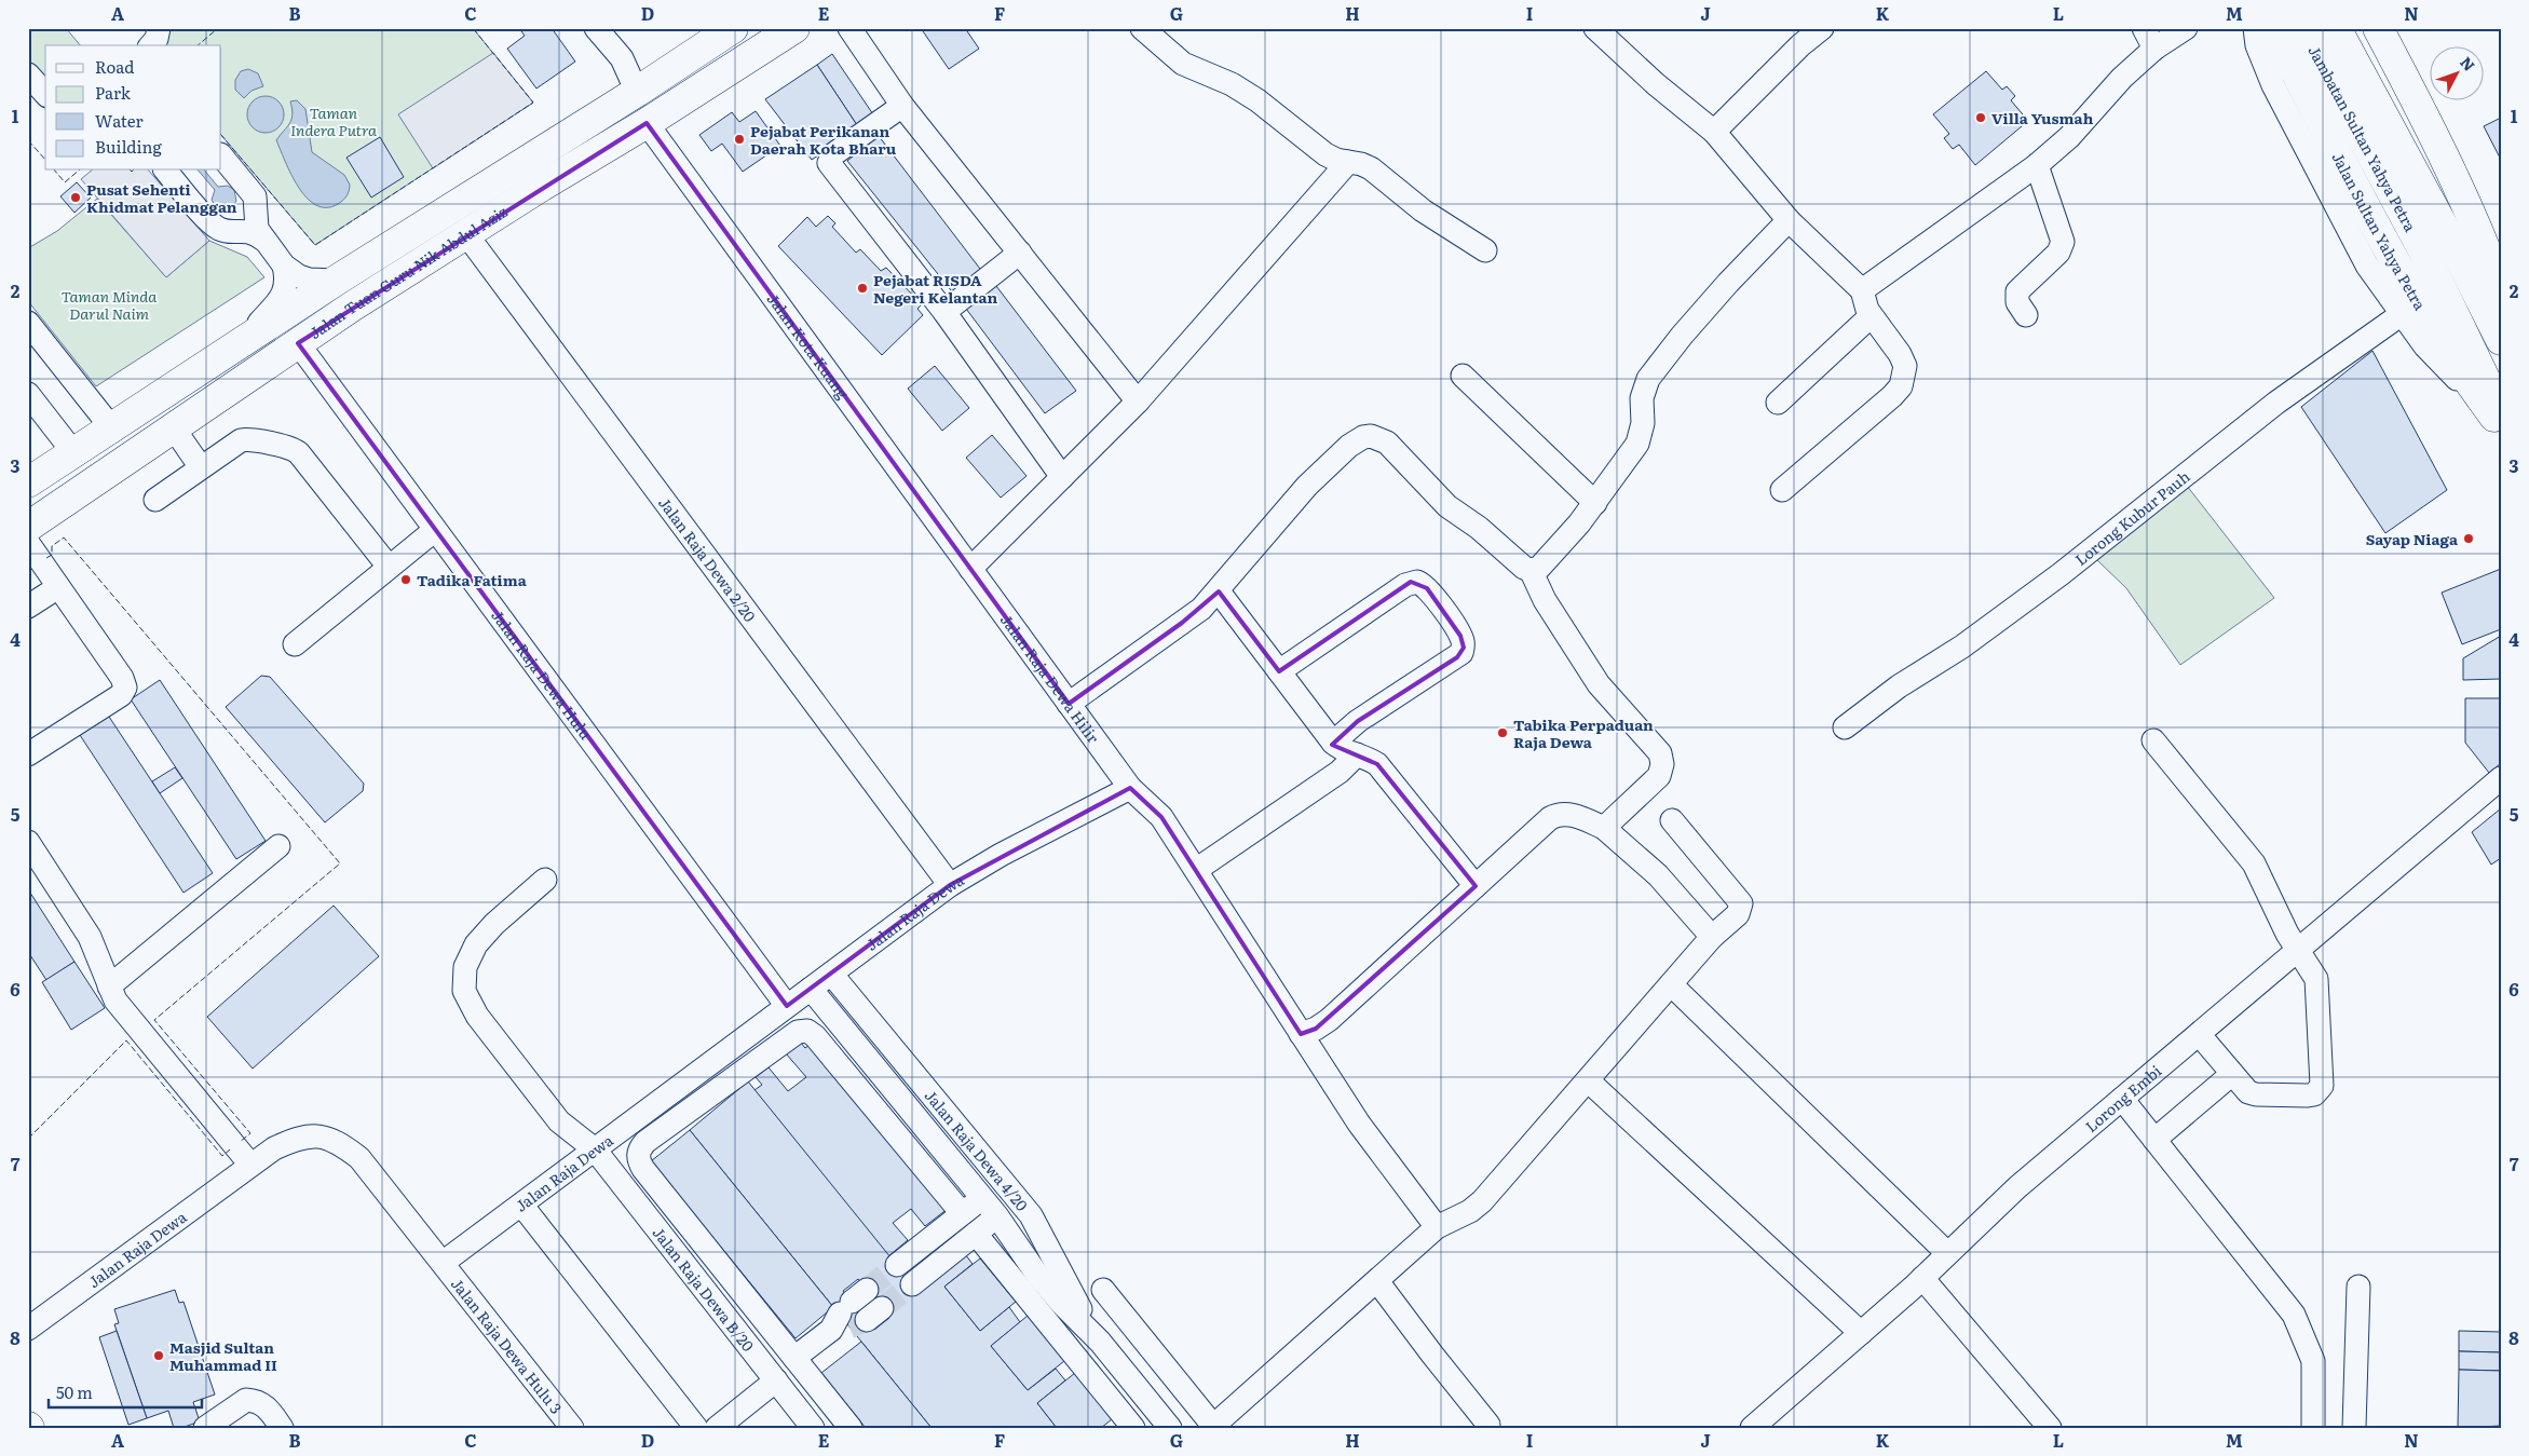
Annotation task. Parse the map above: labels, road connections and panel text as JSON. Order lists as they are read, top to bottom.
{
  "streets": {
    "main road": ["Jambatan Sultan Yahya Petra", "Jalan Sultan Yahya Petra", "Jalan Tuan Guru Nik Abdul Aziz"],
    "street": [
      "Jalan Kota Kuang",
      "Lorong Kubur Pauh",
      "Jalan Raja Dewa 2/20",
      "Jalan Raja Dewa Hulu",
      "Jalan Raja Dewa Hilir",
      "Jalan Raja Dewa",
      "Lorong Embi",
      "Jalan Raja Dewa 4/20",
      "Jalan Raja Dewa B/20",
      "Jalan Raja Dewa Hulu 3"
    ]
  },
  "crossings": [
    ["Jambatan Sultan Yahya Petra", "Jalan Sultan Yahya Petra"],
    ["Jalan Tuan Guru Nik Abdul Aziz", "Jalan Kota Kuang"],
    ["Jalan Tuan Guru Nik Abdul Aziz", "Jalan Raja Dewa 2/20"],
    ["Jalan Tuan Guru Nik Abdul Aziz", "Jalan Raja Dewa Hulu"],
    ["Jalan Kota Kuang", "Jalan Raja Dewa Hilir"],
    ["Jalan Raja Dewa 2/20", "Jalan Raja Dewa"],
    ["Jalan Raja Dewa Hulu", "Jalan Raja Dewa"],
    ["Jalan Raja Dewa Hilir", "Jalan Raja Dewa"],
    ["Jalan Raja Dewa", "Jalan Raja Dewa 4/20"],
    ["Jalan Raja Dewa", "Jalan Raja Dewa B/20"],
    ["Jalan Raja Dewa", "Jalan Raja Dewa Hulu 3"]
  ],
  "parks": ["Taman Indera Putra", "Taman Minda Darul Naim"],
  "places": [
    "Villa Yusmah",
    "Pejabat Perikanan Daerah Kota Bharu",
    "Pusat Sehenti Khidmat Pelanggan",
    "Pejabat RISDA Negeri Kelantan",
    "Sayap Niaga",
    "Tadika Fatima",
    "Tabika Perpaduan Raja Dewa",
    "Masjid Sultan Muhammad II"
  ],
  "legend": [
    "Road",
    "Park",
    "Water",
    "Building"
  ],
  "scale_bar": "50 m",
  "north": "top right",
  "grid": {
    "columns": [
      "A",
      "B",
      "C",
      "D",
      "E",
      "F",
      "G",
      "H",
      "I",
      "J",
      "K",
      "L",
      "M",
      "N"
    ],
    "rows": [
      "1",
      "2",
      "3",
      "4",
      "5",
      "6",
      "7",
      "8"
    ]
  }
}
